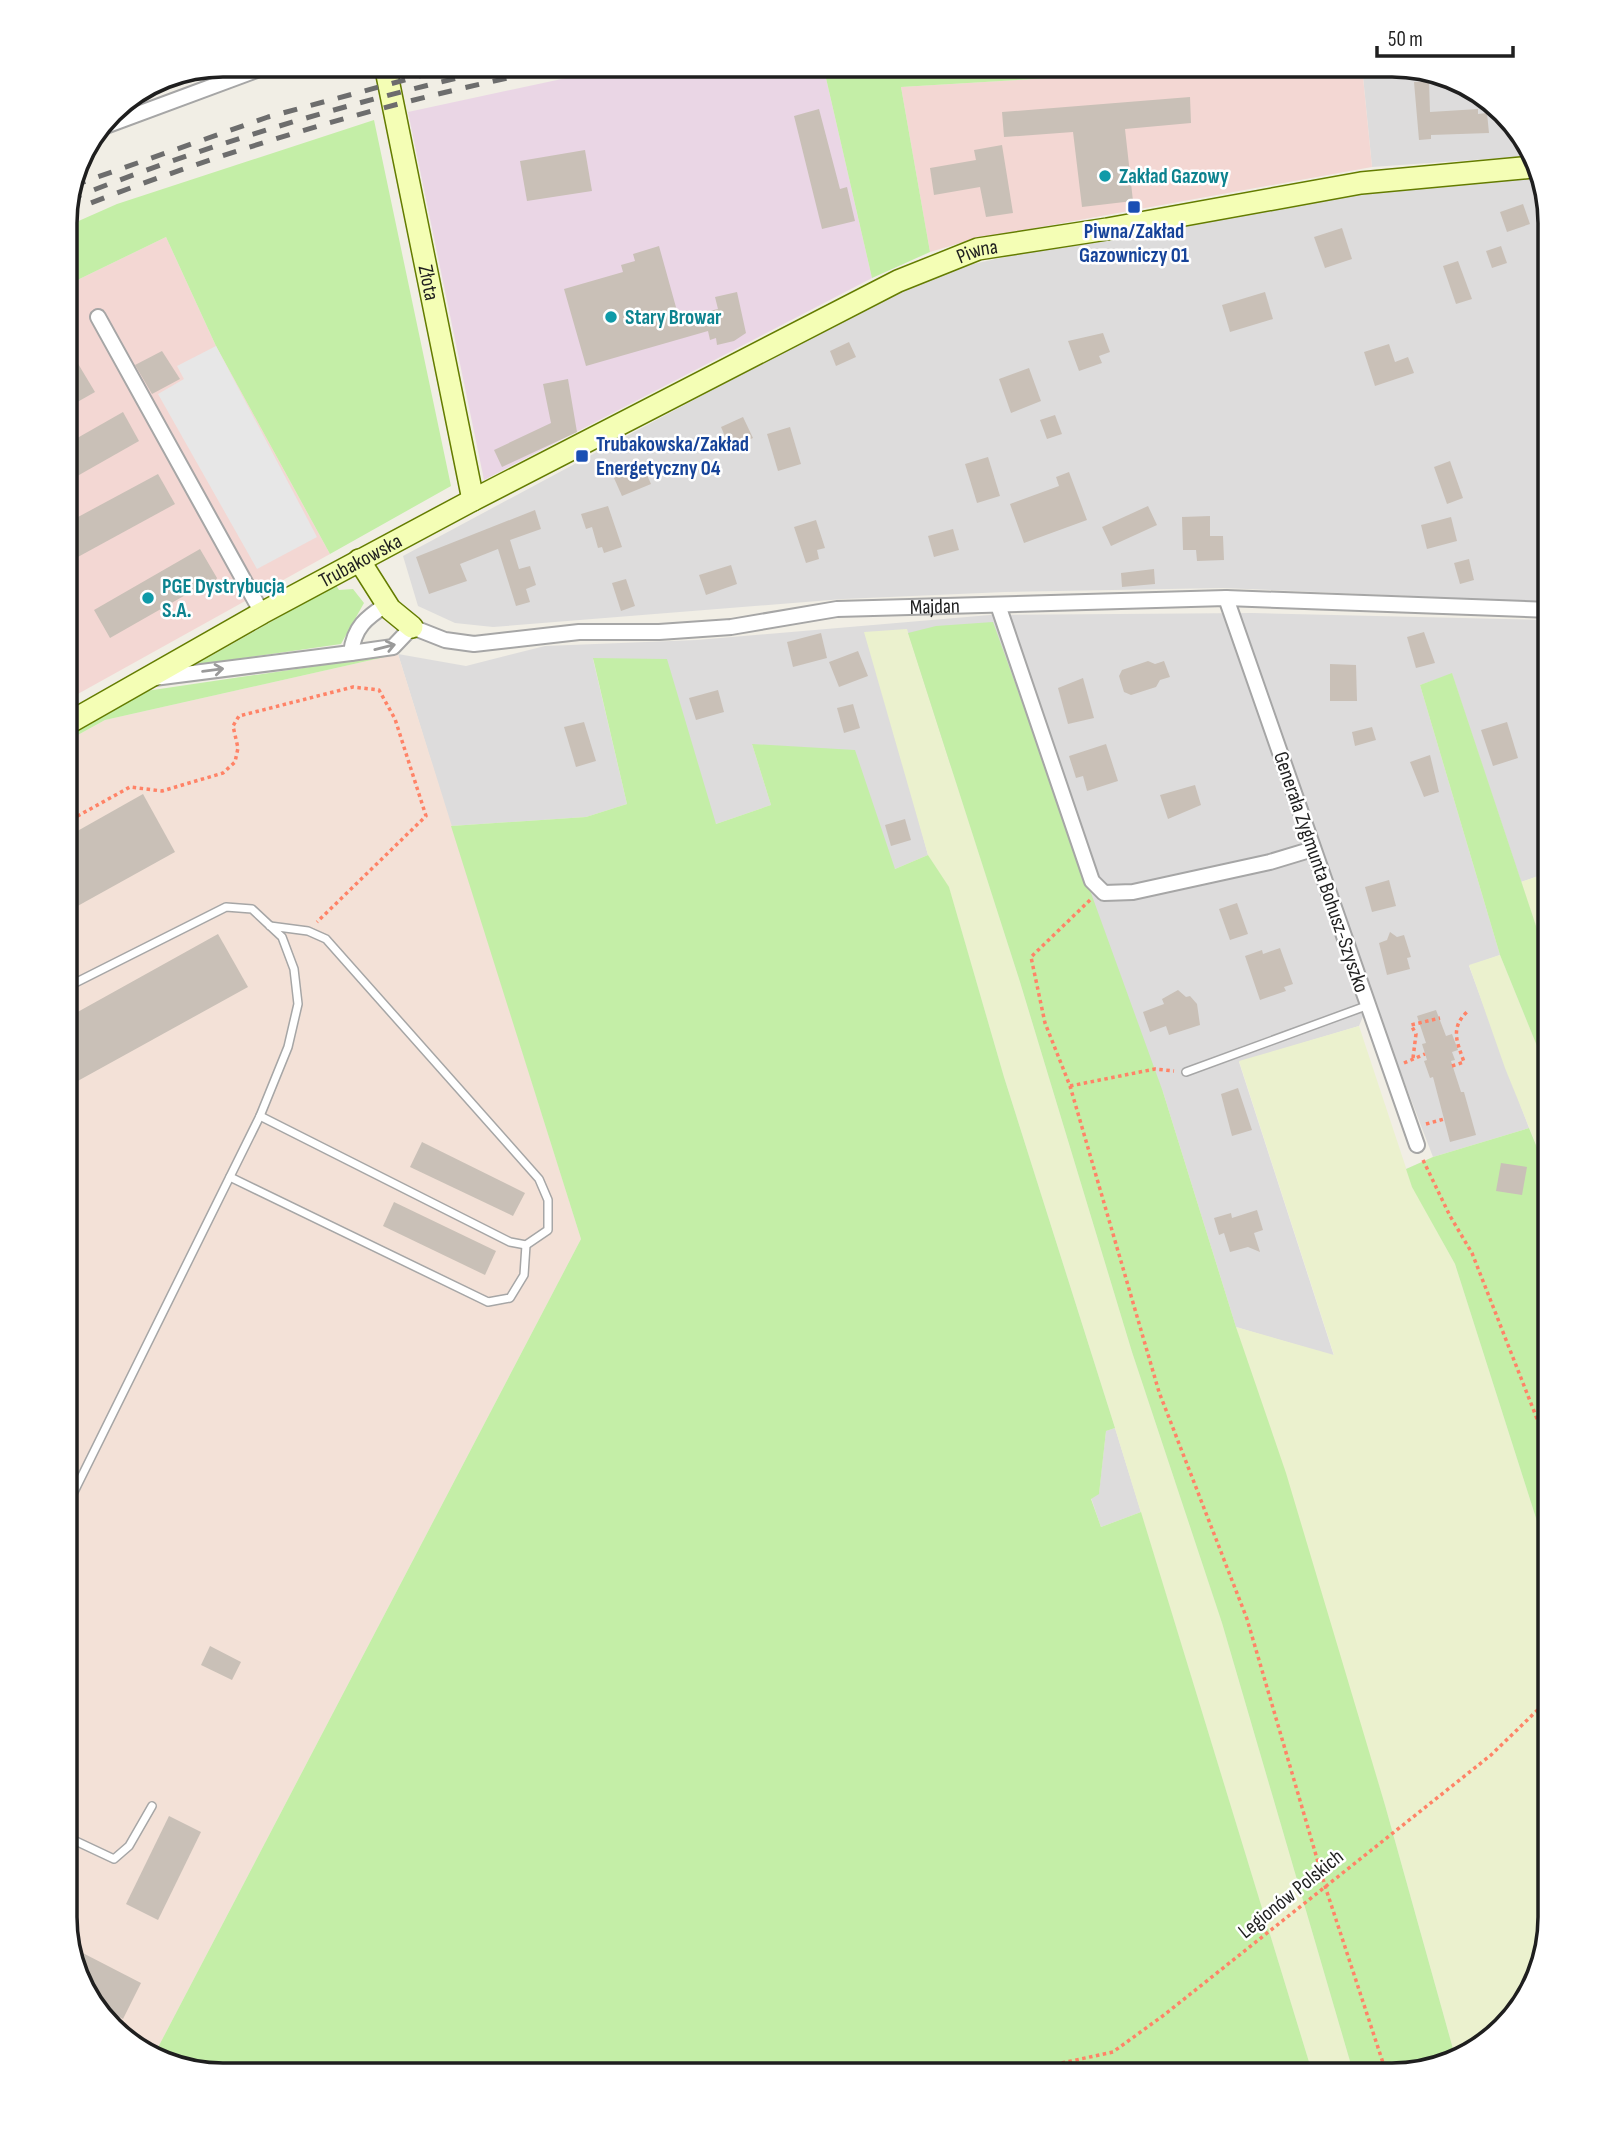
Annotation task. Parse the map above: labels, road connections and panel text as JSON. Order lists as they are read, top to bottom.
{
  "streets": {
    "street": [
      "Piwna",
      "Złota",
      "Trubakowska",
      "Majdan",
      "Generała Zygmunta Bohusz-Szyszko"
    ],
    "path": ["Legionów Polskich"]
  },
  "crossings": [
    ["Piwna", "Złota"],
    ["Piwna", "Trubakowska"],
    ["Złota", "Trubakowska"],
    ["Trubakowska", "Majdan"],
    ["Majdan", "Generała Zygmunta Bohusz-Szyszko"]
  ],
  "places": {
    "other": ["Zakład Gazowy", "Stary Browar", "PGE Dystrybucja S.A."],
    "transit": ["Piwna/Zakład Gazowniczy 01", "Trubakowska/Zakład Energetyczny 04"]
  },
  "scale_bar": "50 m"
}
